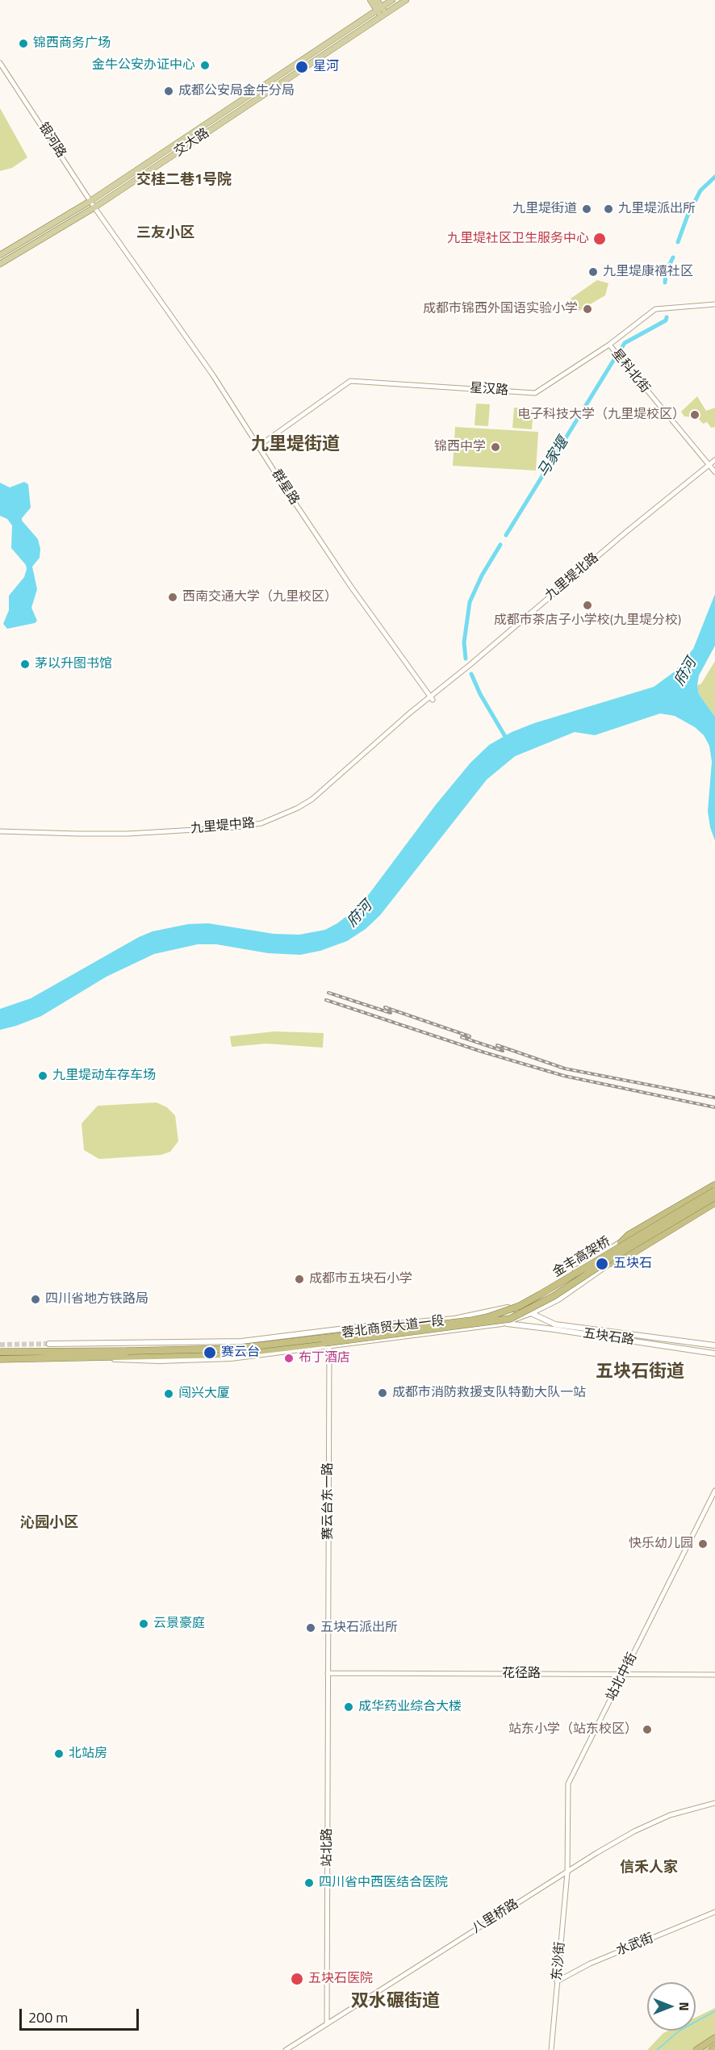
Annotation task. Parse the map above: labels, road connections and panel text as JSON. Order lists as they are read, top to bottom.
{
  "streets": {
    "highway": ["金丰高架桥", "蓉北商贸大道一段"],
    "main road": ["交大路", "五块石路"],
    "street": [
      "银河路",
      "星科北街",
      "星汉路",
      "群星路",
      "九里堤北路",
      "九里堤中路",
      "赛云台东一路",
      "花径路",
      "站北中街",
      "站北路",
      "八里桥路",
      "水武街",
      "东沙街"
    ]
  },
  "crossings": [
    ["银河路", "交大路"],
    ["银河路", "群星路"],
    ["交大路", "群星路"],
    ["星科北街", "星汉路"],
    ["星科北街", "九里堤北路"],
    ["星汉路", "群星路"],
    ["群星路", "九里堤北路"],
    ["群星路", "九里堤中路"],
    ["九里堤北路", "九里堤中路"],
    ["金丰高架桥", "蓉北商贸大道一段"],
    ["蓉北商贸大道一段", "五块石路"],
    ["蓉北商贸大道一段", "赛云台东一路"],
    ["赛云台东一路", "花径路"],
    ["赛云台东一路", "站北路"],
    ["花径路", "站北中街"],
    ["花径路", "站北路"],
    ["站北中街", "八里桥路"],
    ["站北中街", "东沙街"],
    ["站北路", "八里桥路"],
    ["八里桥路", "东沙街"],
    ["水武街", "东沙街"]
  ],
  "districts": [
    "交桂二巷1号院",
    "三友小区",
    "九里堤街道",
    "五块石街道",
    "沁园小区",
    "信禾人家",
    "双水碾街道"
  ],
  "water": ["马家堰", "府河"],
  "places": [
    "锦西商务广场",
    "金牛公安办证中心",
    "星河",
    "成都公安局金牛分局",
    "九里堤街道",
    "九里堤派出所",
    "九里堤社区卫生服务中心",
    "九里堤康禧社区",
    "成都市锦西外国语实验小学",
    "电子科技大学（九里堤校区）",
    "锦西中学",
    "西南交通大学（九里校区）",
    "成都市茶店子小学校(九里堤分校)",
    "茅以升图书馆",
    "九里堤动车存车场",
    "五块石",
    "成都市五块石小学",
    "四川省地方铁路局",
    "赛云台",
    "布丁酒店",
    "成都市消防救援支队特勤大队一站",
    "闯兴大厦",
    "快乐幼儿园",
    "云景豪庭",
    "五块石派出所",
    "成华药业综合大楼",
    "站东小学（站东校区）",
    "北站房",
    "四川省中西医结合医院",
    "五块石医院"
  ],
  "scale_bar": "200 m",
  "north": "right"
}
